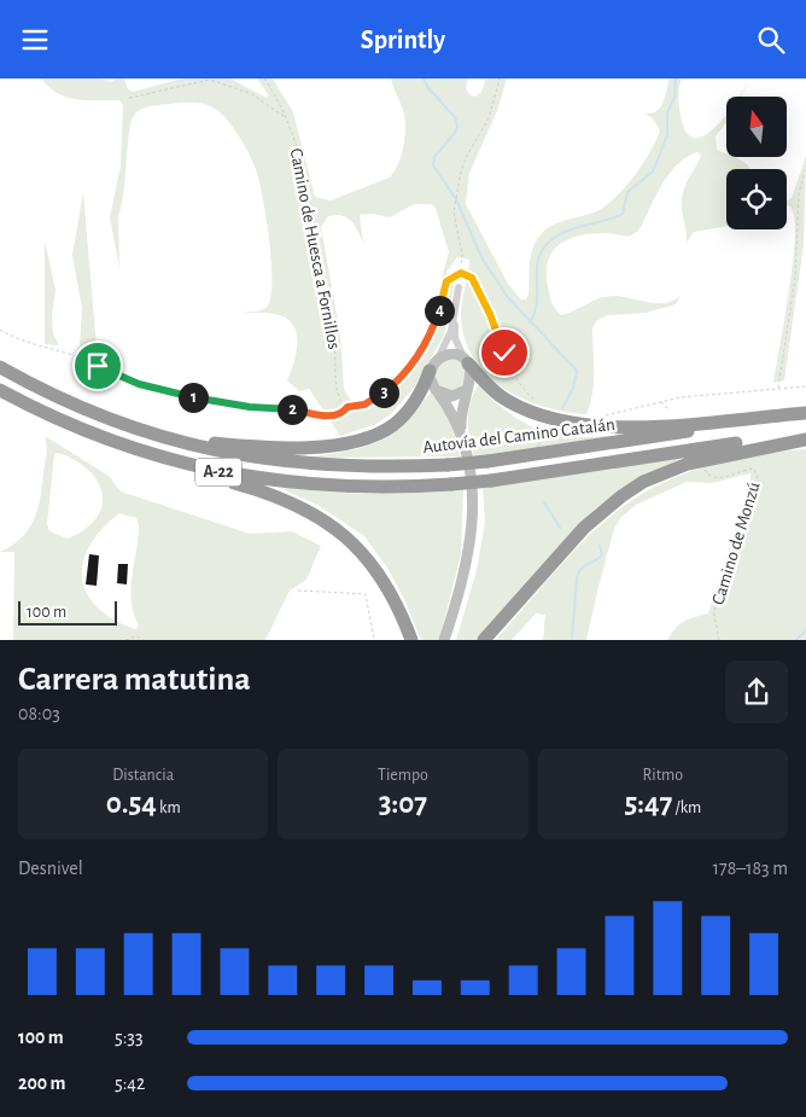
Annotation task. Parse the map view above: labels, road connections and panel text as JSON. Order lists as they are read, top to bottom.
{
  "streets": {
    "highway": ["Autovía del Camino Catalán", "A-22"],
    "path": ["Camino de Huesca a Fornillos", "Camino de Monzú"]
  },
  "scale_bar": "100 m",
  "north": "top",
  "page": {
    "header": "Sprintly",
    "pins": [
      "4",
      "3",
      "1",
      "2"
    ],
    "scale": "100 m",
    "heading": ["Carrera matutina", "08:03"],
    "stats": [
      ["Distancia", "0.54 km"],
      ["Tiempo", "3:07"],
      ["Ritmo", "5:47 /km"]
    ],
    "chart": ["Desnivel", "178–183 m"],
    "list": [
      {
        "name": "100 m",
        "note": "5:33"
      },
      {
        "name": "200 m",
        "note": "5:42"
      }
    ]
  }
}
